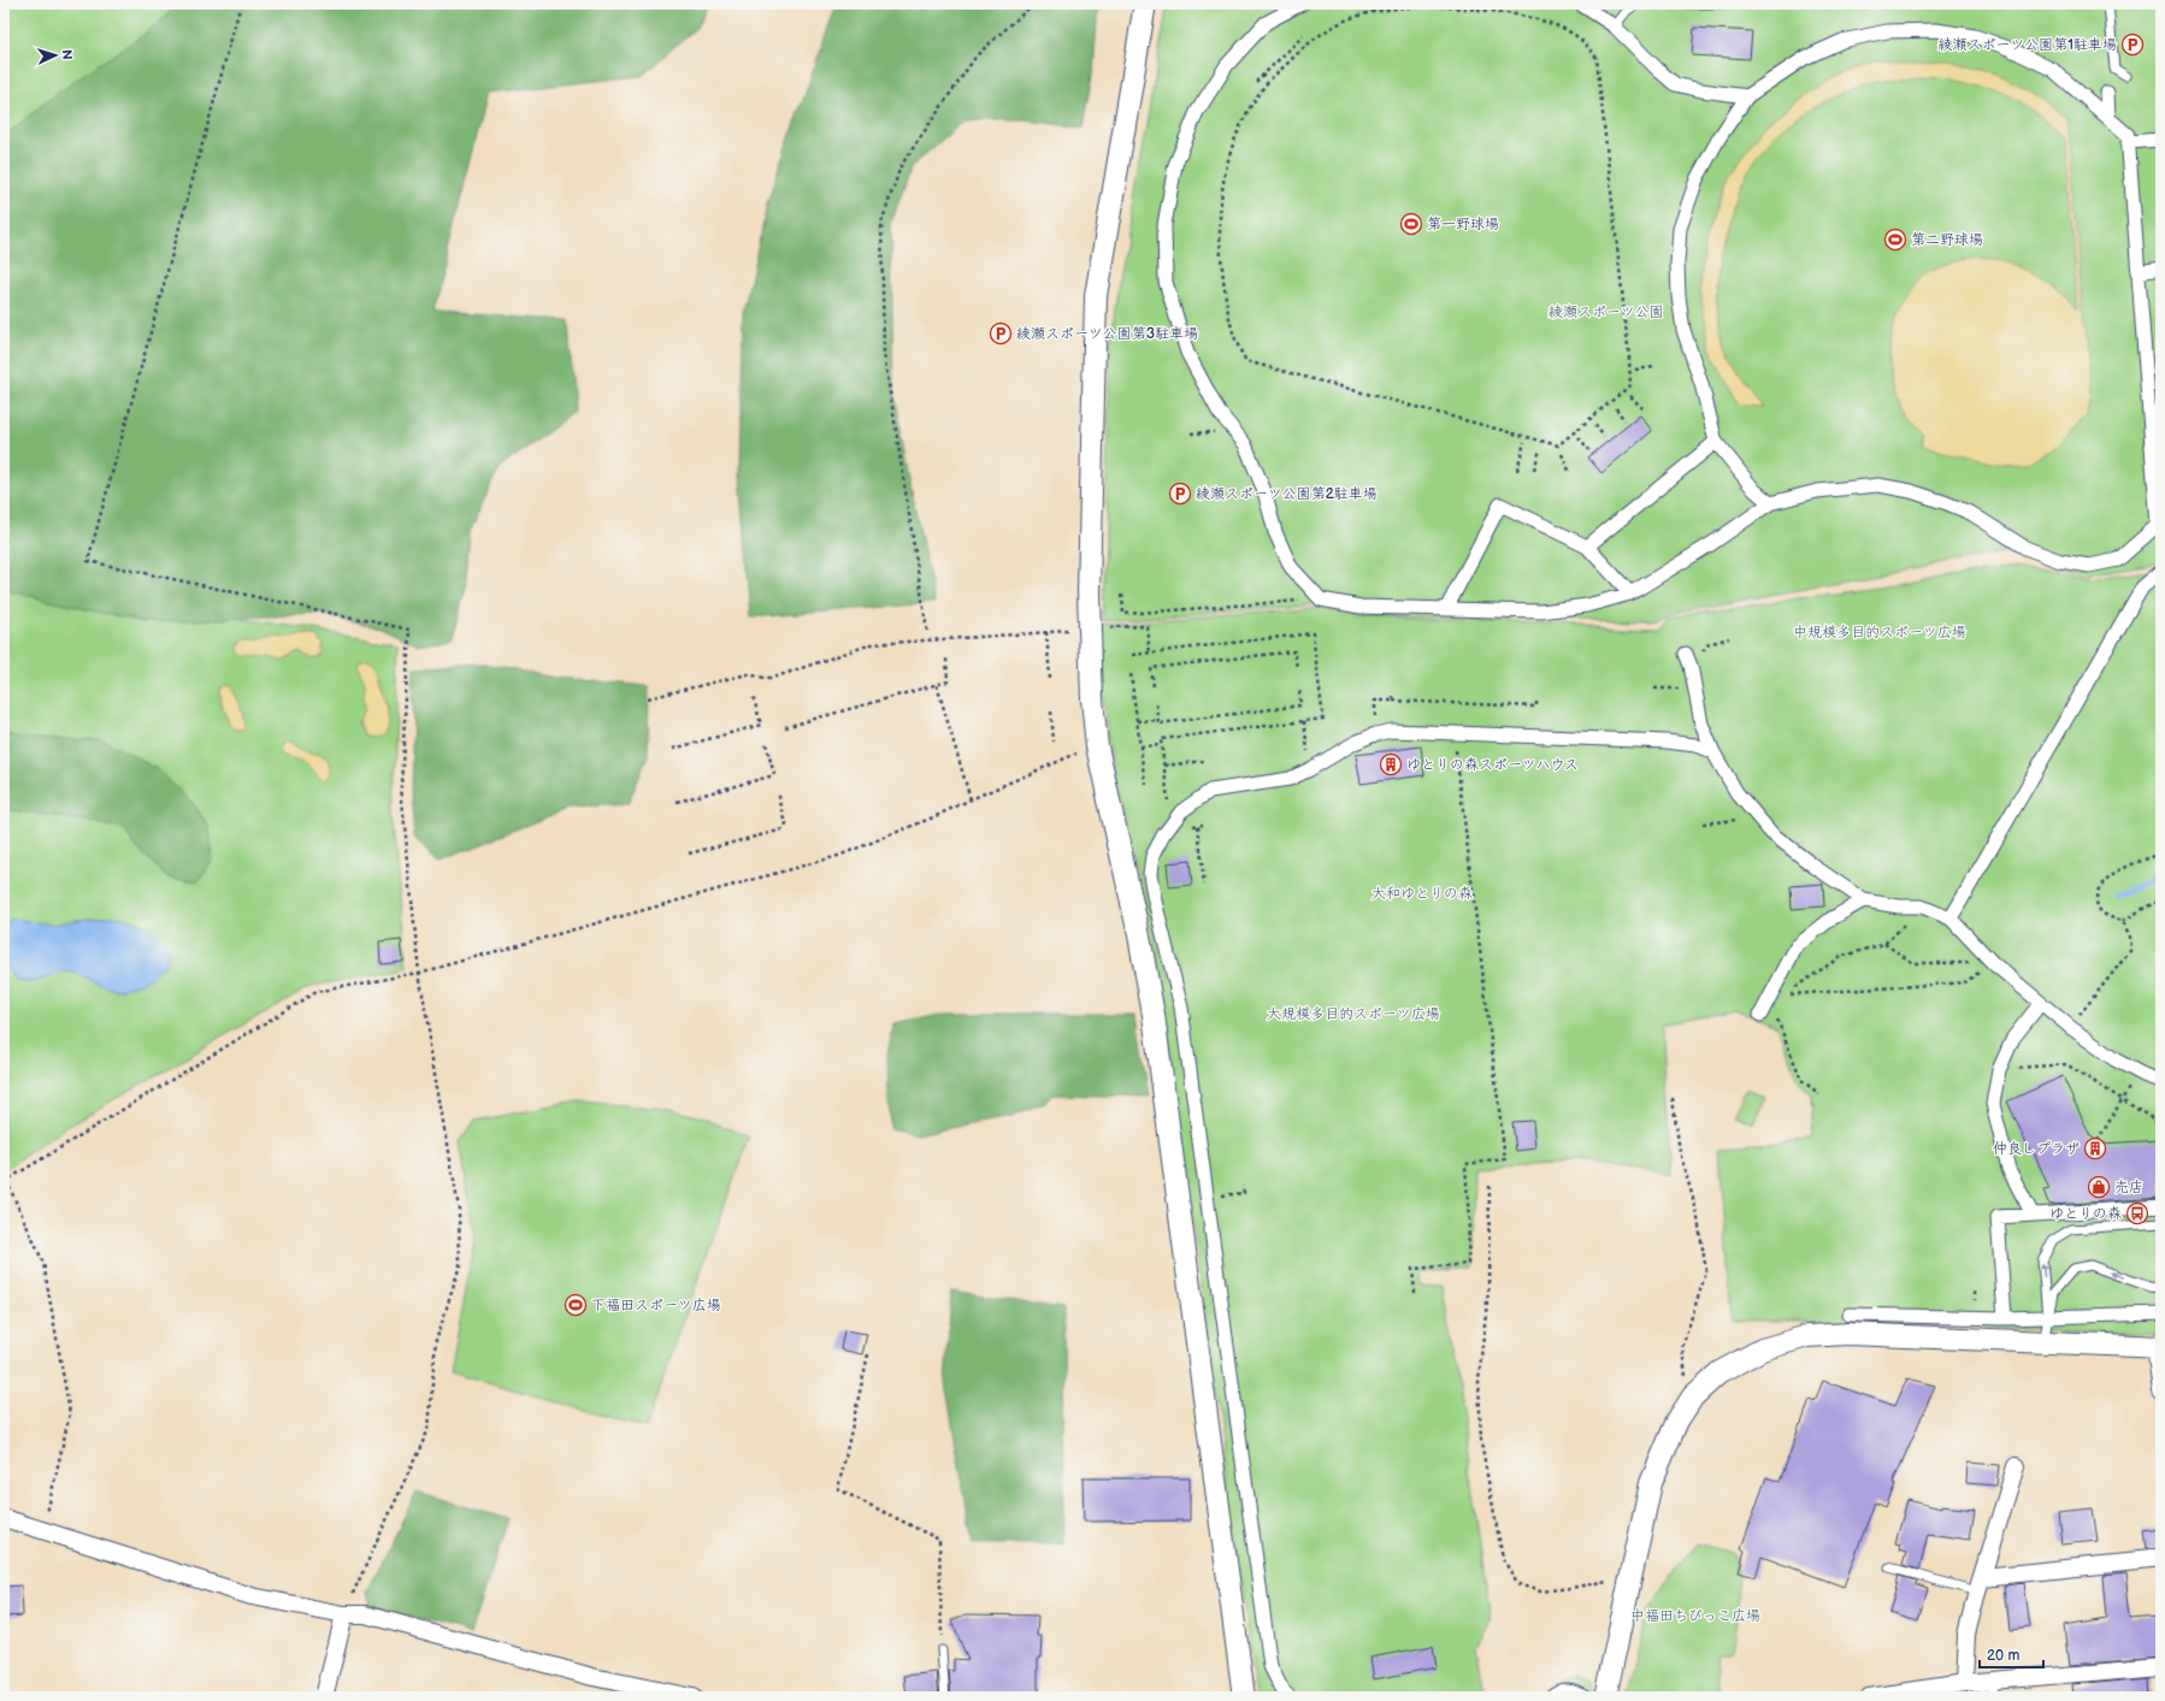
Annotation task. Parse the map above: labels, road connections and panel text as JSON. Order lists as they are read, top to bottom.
{
  "parks": [
    "綾瀬スポーツ公園",
    "中規模多目的スポーツ広場",
    "大和ゆとりの森",
    "大規模多目的スポーツ広場",
    "中福田ちびっこ広場"
  ],
  "places": {
    "parking": ["綾瀬スポーツ公園第1駐車場", "綾瀬スポーツ公園第3駐車場", "綾瀬スポーツ公園第2駐車場"],
    "sports": ["第一野球場", "第二野球場", "下福田スポーツ広場"],
    "building": ["ゆとりの森スポーツハウス", "仲良しプラザ"],
    "shop": ["売店"],
    "bus stop": ["ゆとりの森"]
  },
  "scale_bar": "20 m",
  "north": "right"
}
